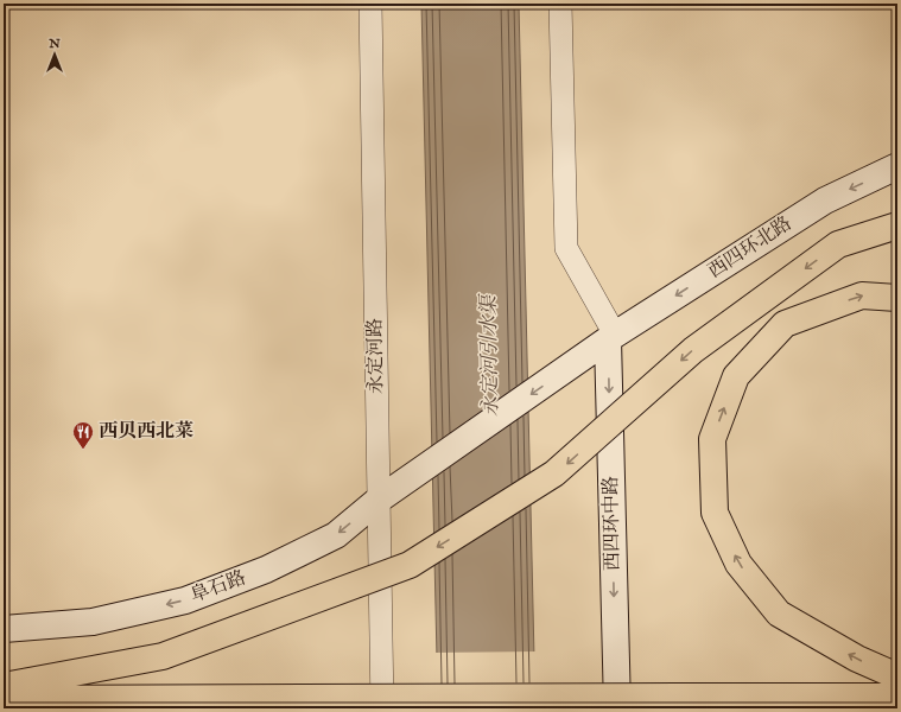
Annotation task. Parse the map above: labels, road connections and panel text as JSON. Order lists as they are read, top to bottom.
{
  "streets": {
    "street": [
      "西四环北路",
      "永定河路",
      "西四环中路",
      "阜石路"
    ]
  },
  "crossings": [
    ["西四环北路", "西四环中路"],
    ["西四环北路", "阜石路"],
    ["永定河路", "阜石路"]
  ],
  "one_way": ["西四环北路", "西四环中路", "阜石路"],
  "water": ["永定河引水渠"],
  "places": {
    "restaurant": ["西贝西北菜"]
  },
  "north": "top"
}
